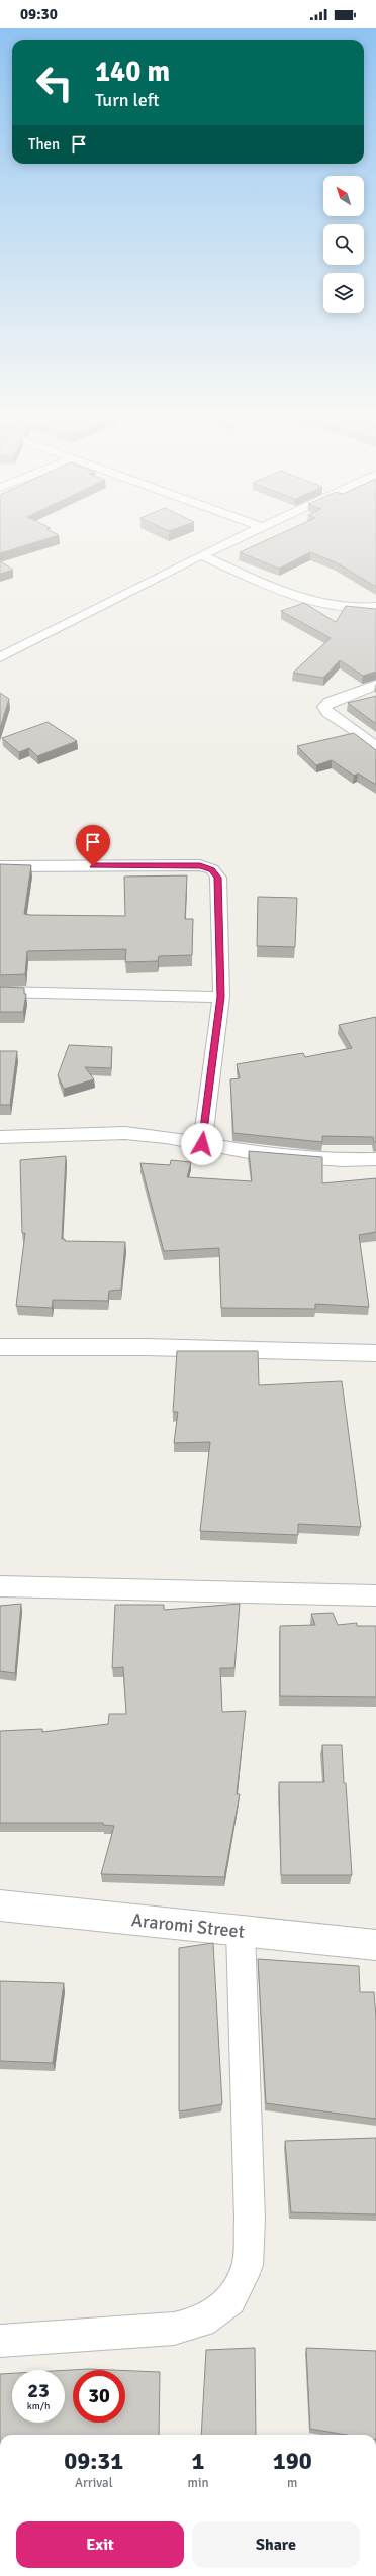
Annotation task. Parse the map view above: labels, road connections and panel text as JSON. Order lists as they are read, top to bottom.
{
  "streets": {
    "street": ["Araromi Street"]
  },
  "north": "top left",
  "page": {
    "status": "09:30",
    "turn": ["140 m", "Turn left"],
    "then": "Then",
    "speed": "23 km/h",
    "limit": "30",
    "eta": [
      "09:31",
      "Arrival",
      "1",
      "min",
      "190",
      "m"
    ],
    "buttons": ["Exit", "Share"]
  }
}
